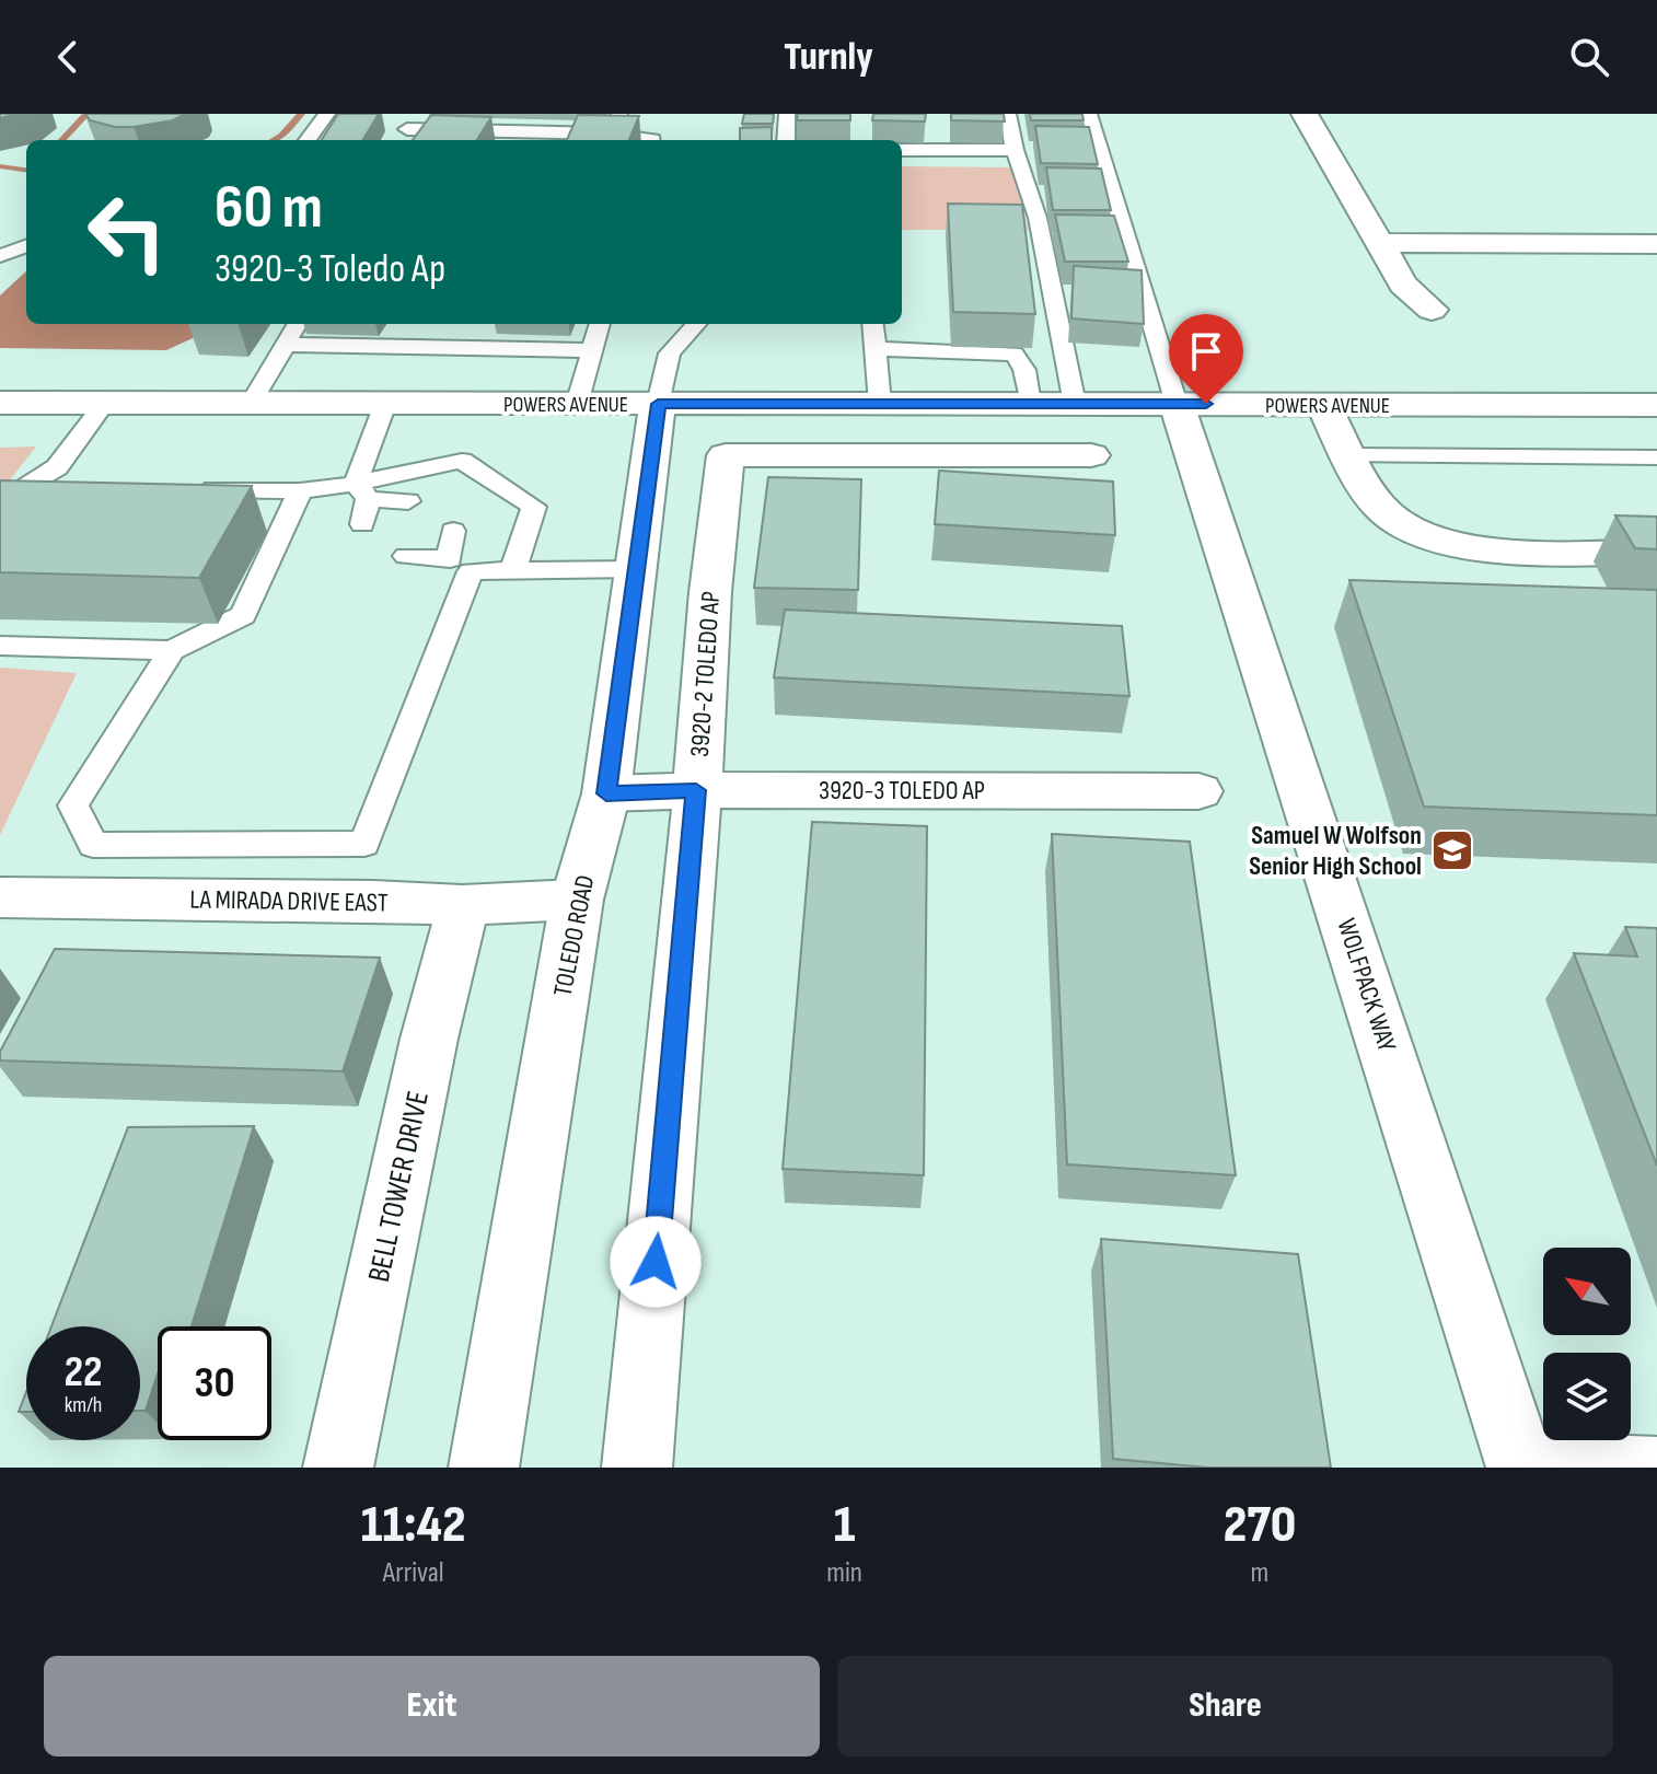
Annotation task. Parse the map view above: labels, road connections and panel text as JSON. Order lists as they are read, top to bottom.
{
  "streets": {
    "street": [
      "POWERS AVENUE",
      "3920-2 TOLEDO AP",
      "3920-3 TOLEDO AP",
      "LA MIRADA DRIVE EAST",
      "TOLEDO ROAD",
      "WOLFPACK WAY",
      "BELL TOWER DRIVE"
    ]
  },
  "crossings": [
    ["POWERS AVENUE", "TOLEDO ROAD"],
    ["POWERS AVENUE", "WOLFPACK WAY"],
    ["3920-2 TOLEDO AP", "3920-3 TOLEDO AP"],
    ["3920-3 TOLEDO AP", "TOLEDO ROAD"],
    ["LA MIRADA DRIVE EAST", "TOLEDO ROAD"],
    ["LA MIRADA DRIVE EAST", "BELL TOWER DRIVE"]
  ],
  "places": {
    "school or university": ["Samuel W Wolfson Senior High School"]
  },
  "north": "top left",
  "page": {
    "header": "Turnly",
    "turn": ["60 m", "3920-3 Toledo Ap"],
    "speed": "22 km/h",
    "limit": "30",
    "eta": [
      "11:42",
      "Arrival",
      "1",
      "min",
      "270",
      "m"
    ],
    "buttons": ["Exit", "Share"]
  }
}
